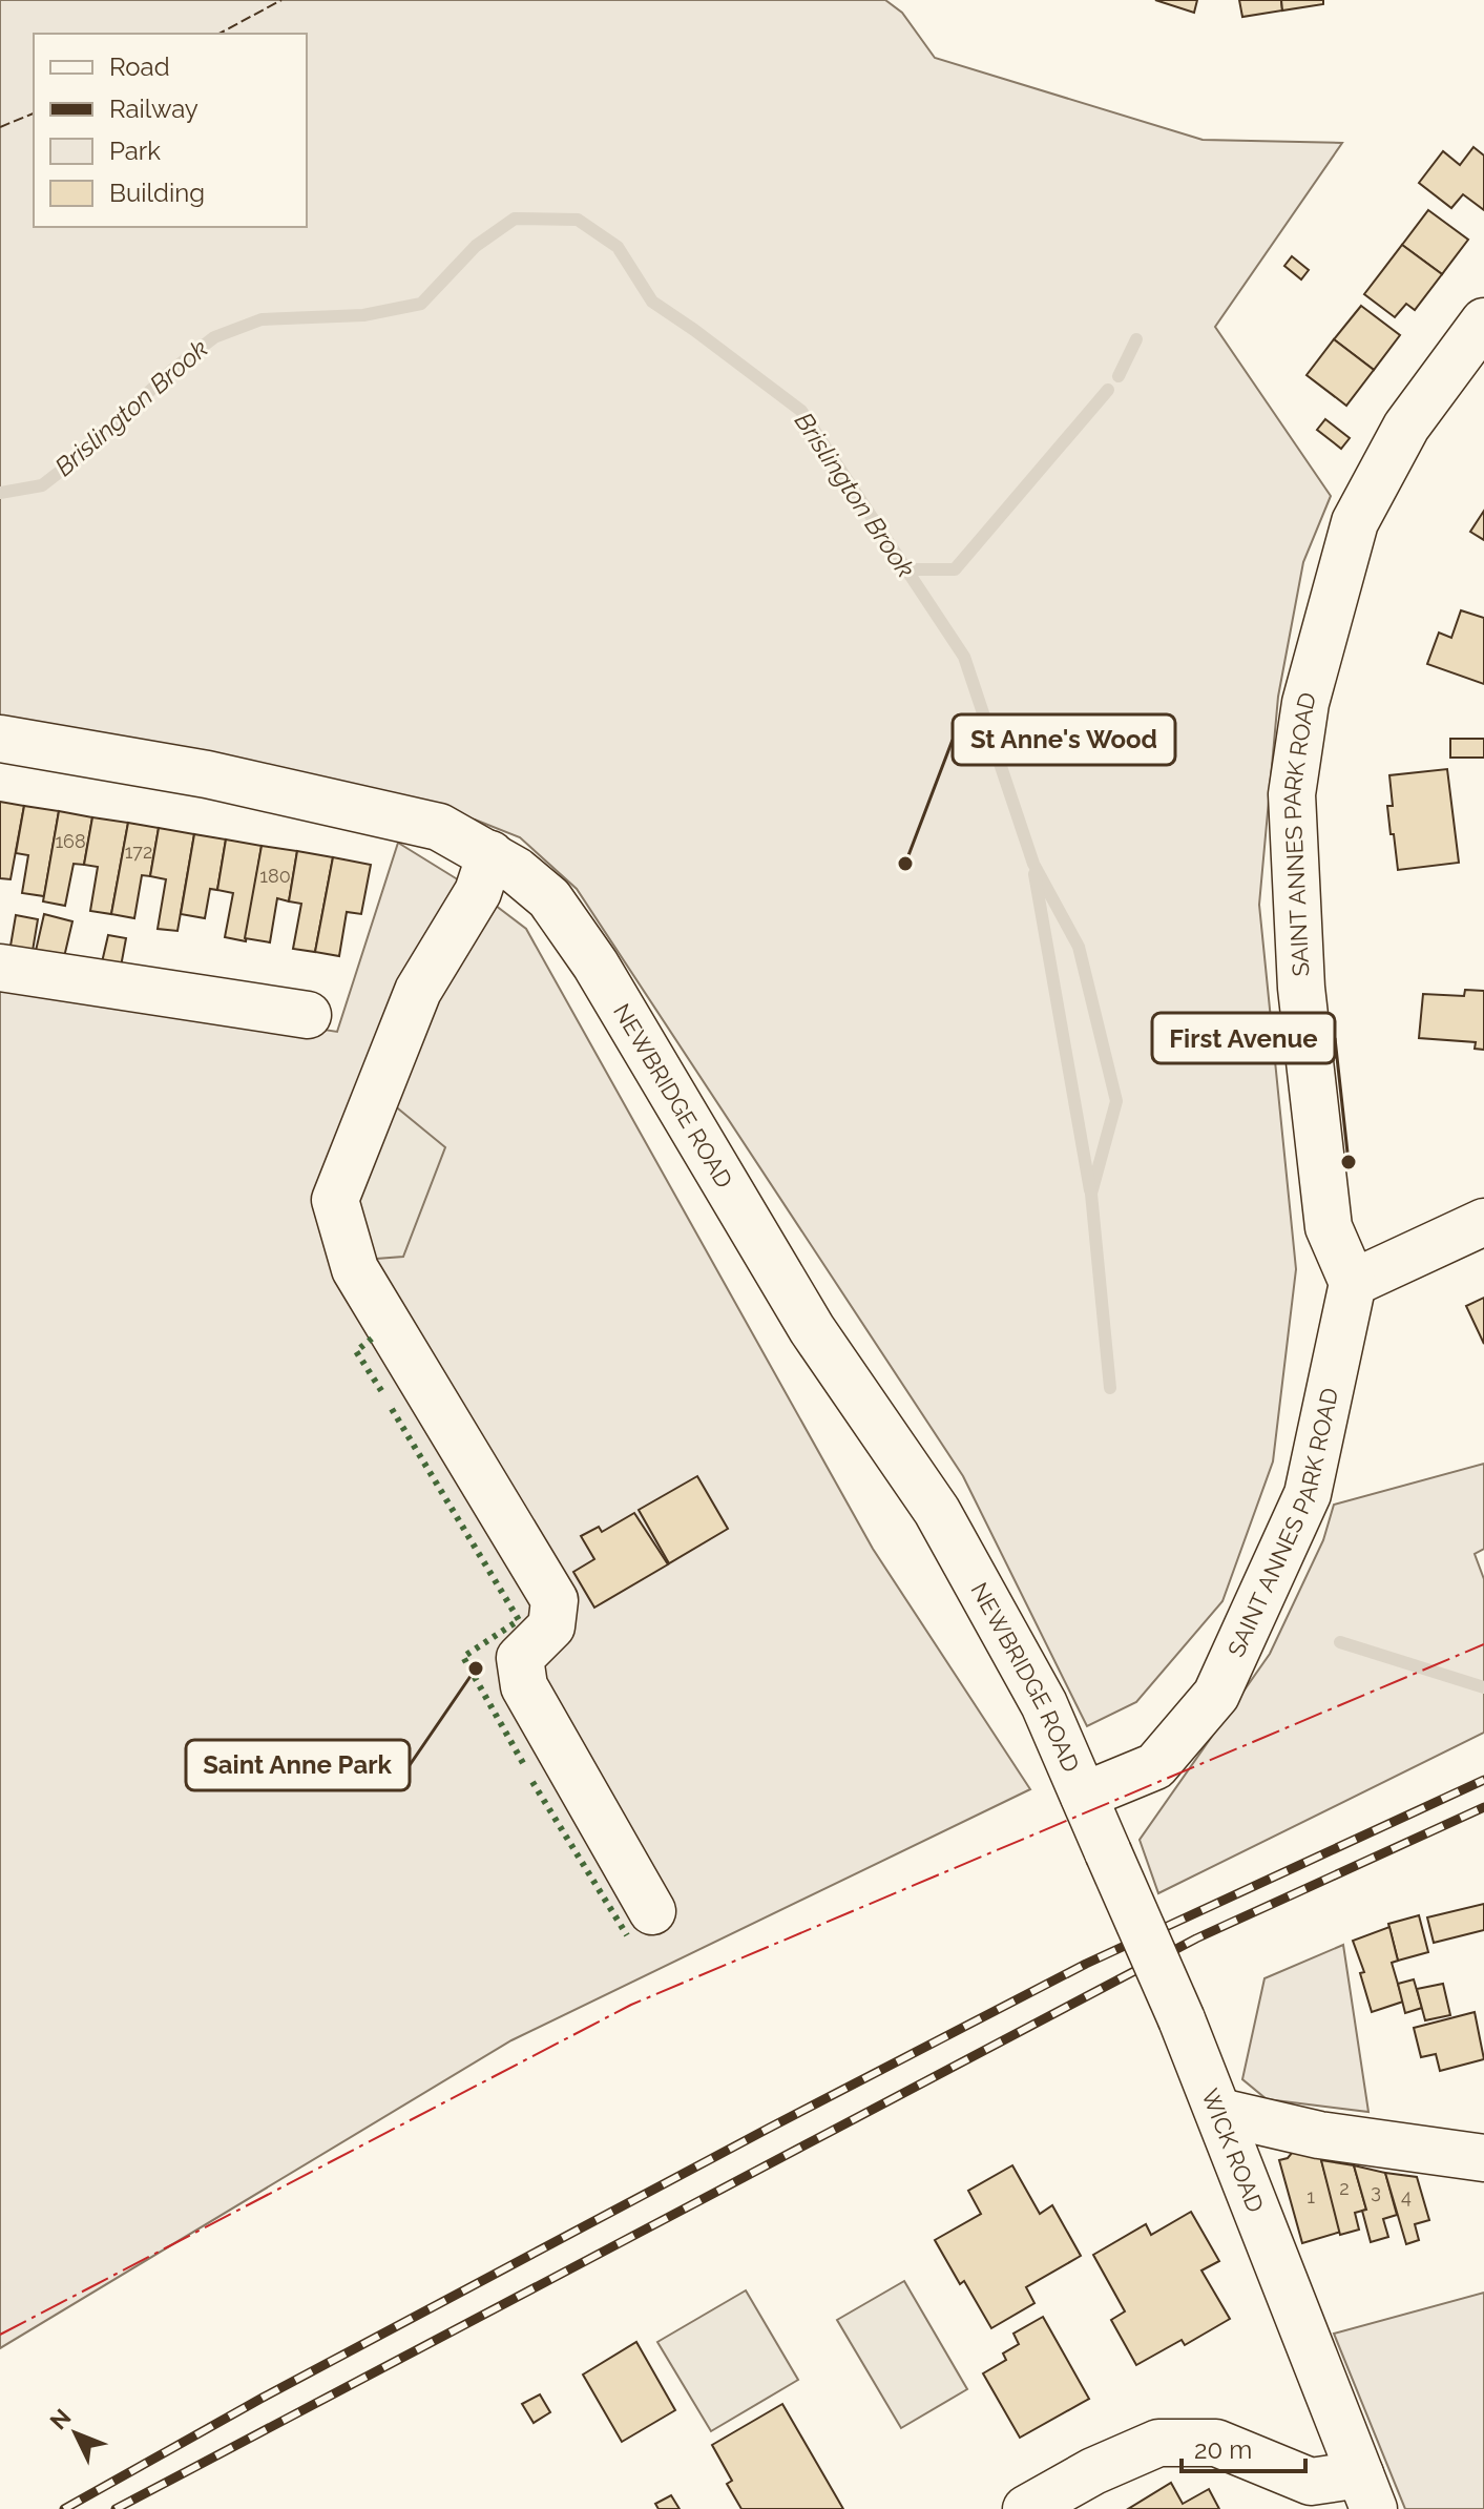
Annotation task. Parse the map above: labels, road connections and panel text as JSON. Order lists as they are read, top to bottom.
{
  "streets": {
    "street": ["SAINT ANNES PARK ROAD", "NEWBRIDGE ROAD", "WICK ROAD"]
  },
  "crossings": [
    ["SAINT ANNES PARK ROAD", "NEWBRIDGE ROAD"],
    ["SAINT ANNES PARK ROAD", "WICK ROAD"],
    ["NEWBRIDGE ROAD", "WICK ROAD"]
  ],
  "water": ["Brislington Brook"],
  "places": ["St Anne's Wood", "First Avenue", "Saint Anne Park"],
  "house_numbers": [
    "168",
    "172",
    "180",
    "2",
    "3",
    "1",
    "4"
  ],
  "legend": [
    "Road",
    "Railway",
    "Park",
    "Building"
  ],
  "scale_bar": "20 m",
  "north": "top left"
}
